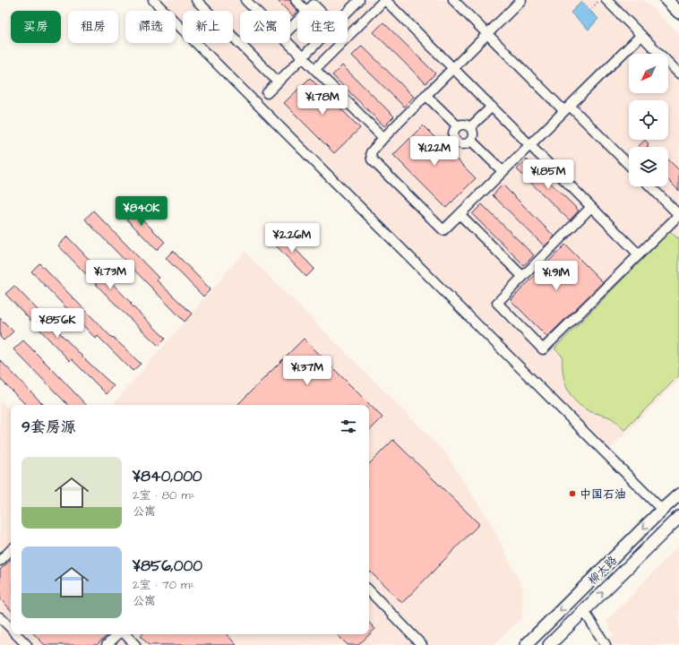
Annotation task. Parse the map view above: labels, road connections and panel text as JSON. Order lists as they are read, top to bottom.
{
  "streets": {
    "main road": ["柳太路"]
  },
  "places": ["中国石油"],
  "north": "bottom left",
  "page": {
    "chip": [
      "买房",
      "租房",
      "筛选",
      "新上",
      "公寓",
      "住宅"
    ],
    "price": [
      "¥1.78M",
      "¥1.22M",
      "¥1.85M",
      "¥840K",
      "¥2.26M",
      "¥1.73M",
      "¥1.91M",
      "¥856K",
      "¥1.37M"
    ],
    "heading": "9套房源",
    "list": [
      {
        "name": "¥840,000",
        "note": "2室 · 80 m² · 公寓"
      },
      {
        "name": "¥856,000",
        "note": "2室 · 70 m² · 公寓"
      }
    ]
  }
}
